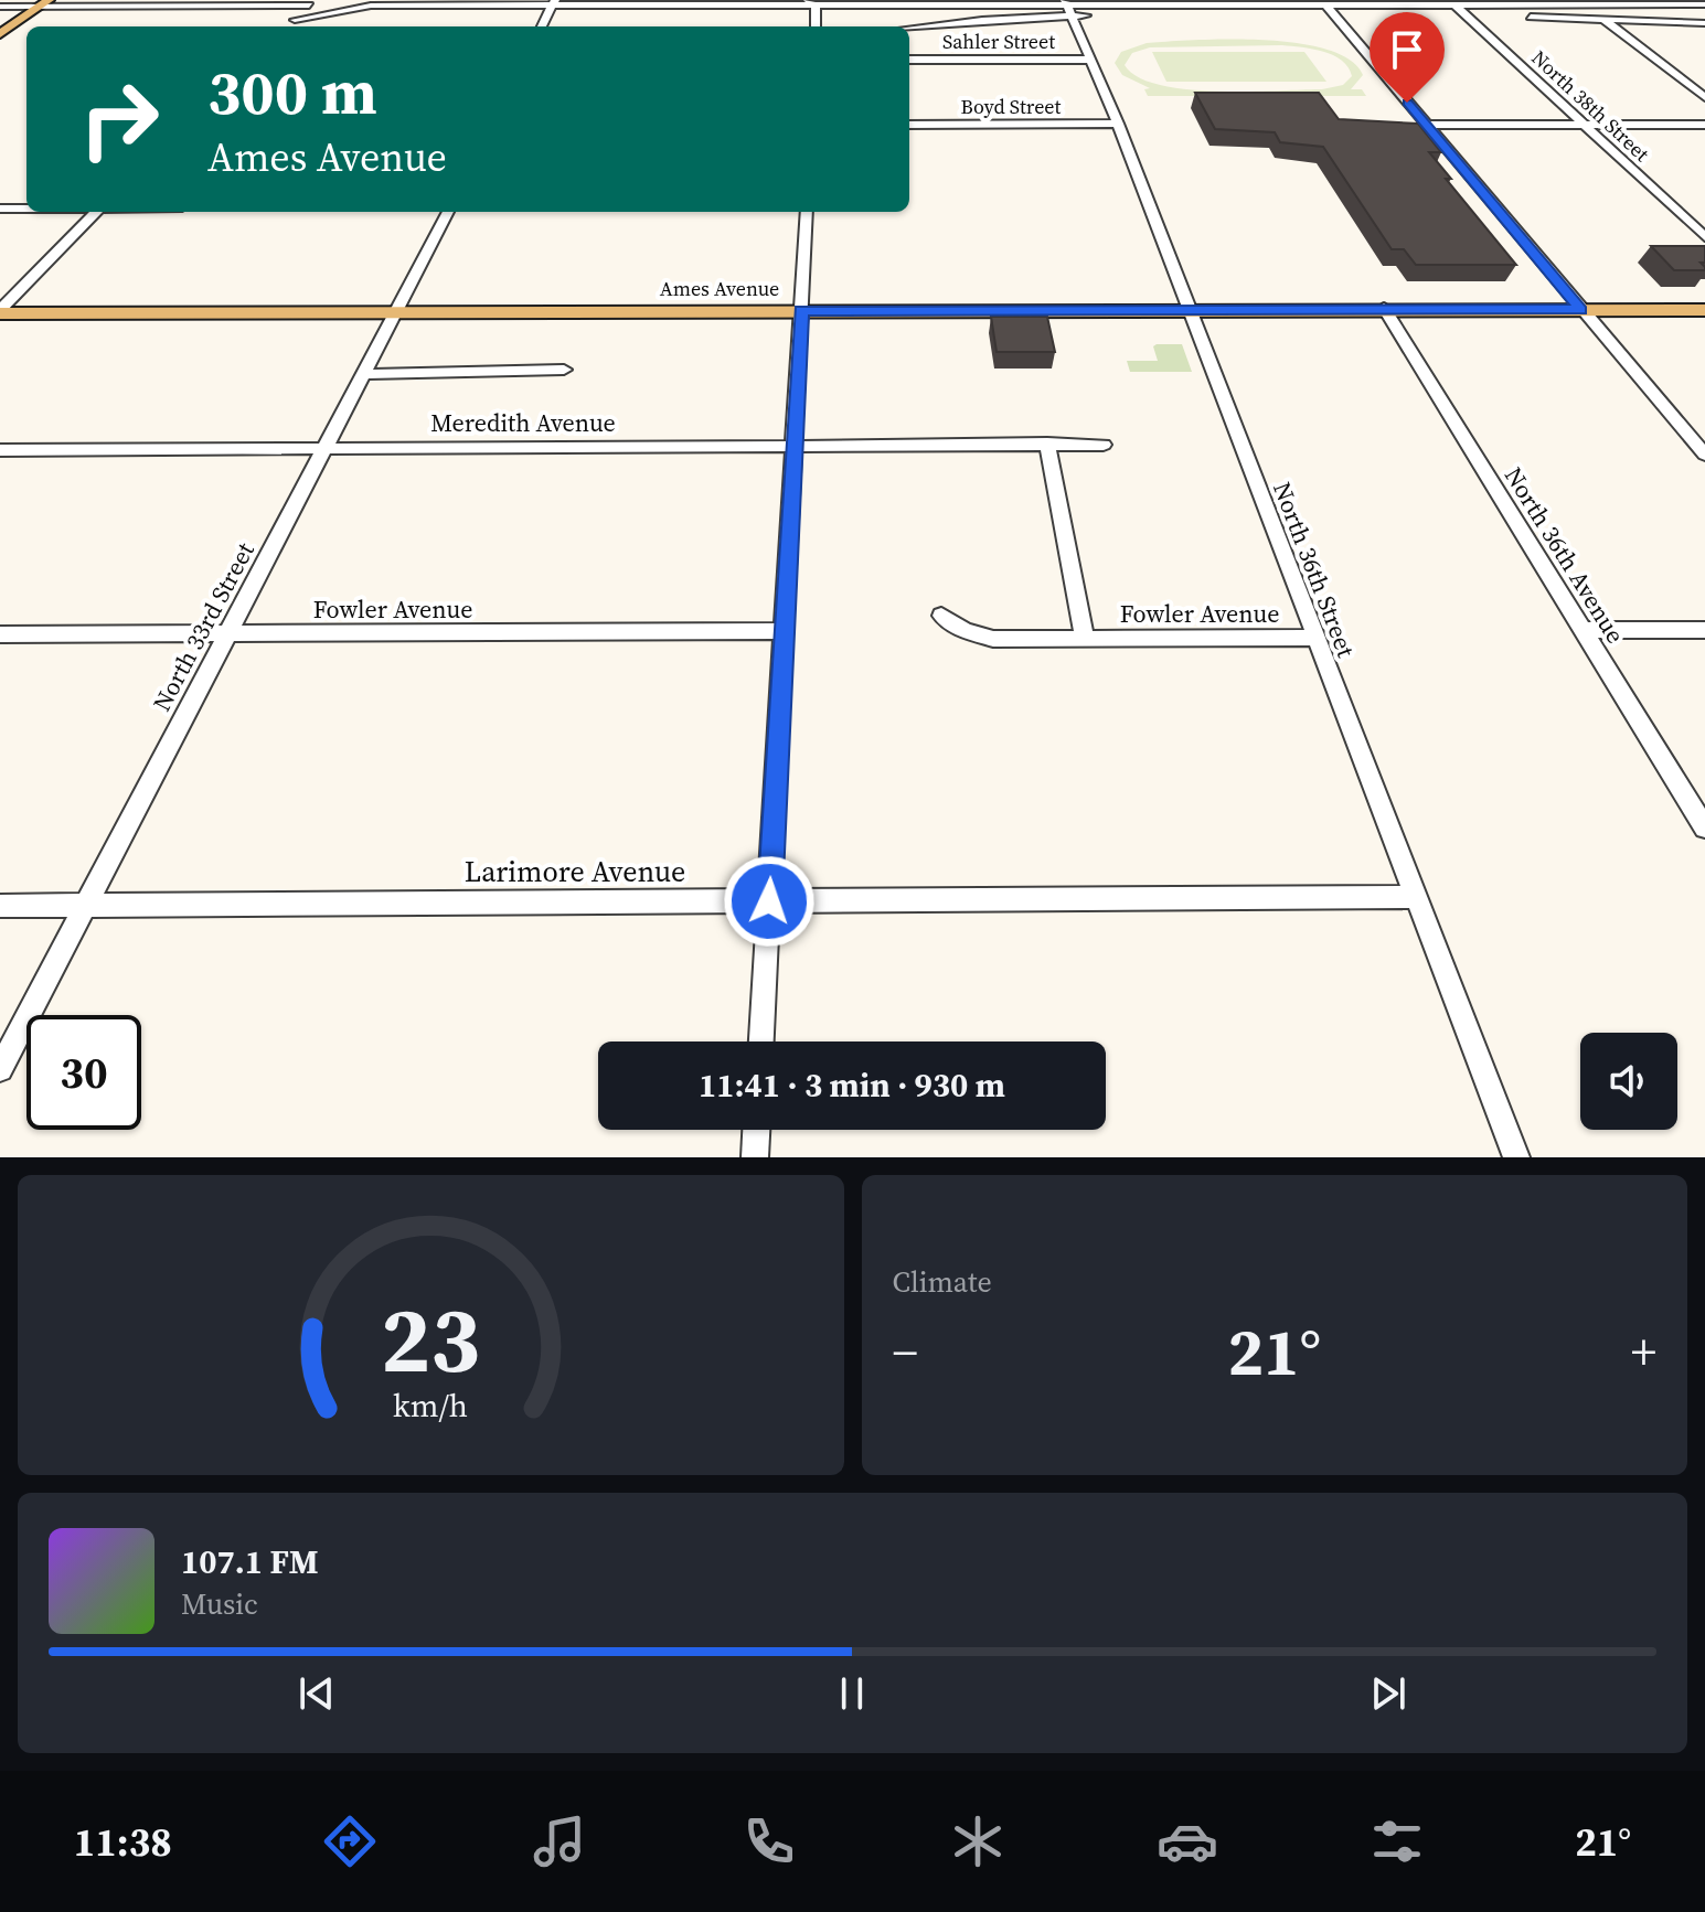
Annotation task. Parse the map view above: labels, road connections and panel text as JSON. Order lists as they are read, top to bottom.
{
  "streets": {
    "main road": ["Ames Avenue"],
    "street": [
      "Sahler Street",
      "North 38th Street",
      "Boyd Street",
      "Meredith Avenue",
      "North 36th Avenue",
      "North 36th Street",
      "Fowler Avenue",
      "North 33rd Street",
      "Larimore Avenue"
    ]
  },
  "crossings": [
    ["Sahler Street", "North 36th Street"],
    ["Boyd Street", "North 36th Street"],
    ["Ames Avenue", "North 36th Avenue"],
    ["Ames Avenue", "North 36th Street"],
    ["Ames Avenue", "North 33rd Street"],
    ["Meredith Avenue", "North 33rd Street"],
    ["North 36th Street", "Fowler Avenue"],
    ["North 36th Street", "Larimore Avenue"],
    ["Fowler Avenue", "North 33rd Street"],
    ["North 33rd Street", "Larimore Avenue"]
  ],
  "page": {
    "turn": ["300 m", "Ames Avenue"],
    "limit": "30",
    "trip": "11:41 · 3 min · 930 m",
    "tile": "Climate",
    "heat": ["−", "21°", "+"],
    "song": ["107.1 FM", "Music"],
    "tabs": ["11:38", "21°"],
    "gauge": ["23", "km/h"]
  }
}
